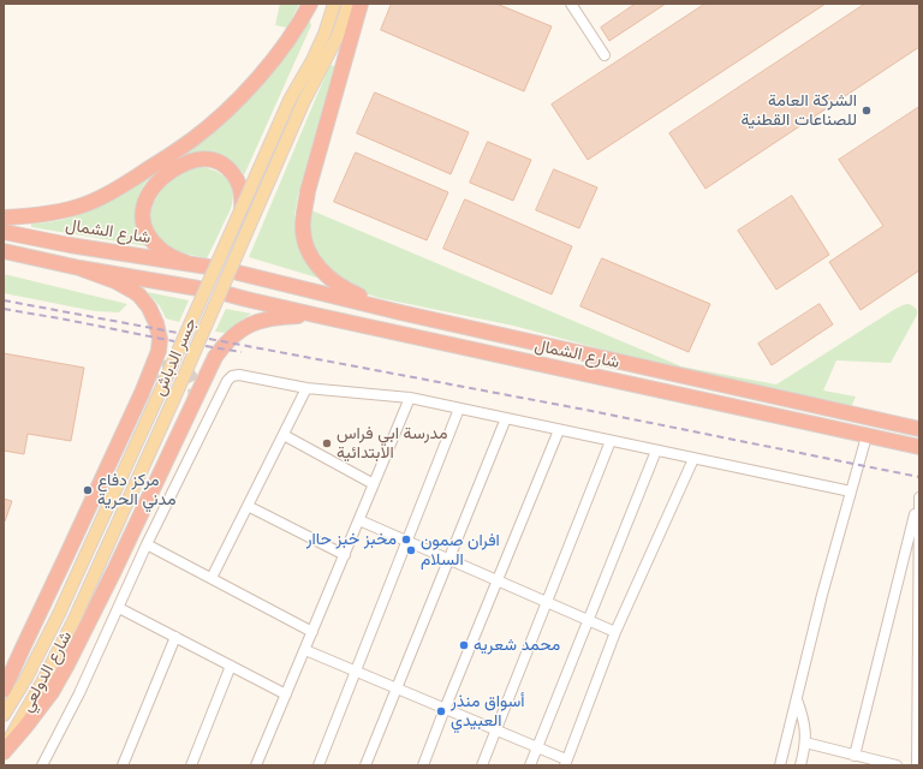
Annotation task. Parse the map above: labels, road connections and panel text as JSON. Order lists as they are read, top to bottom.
{
  "streets": {
    "highway": ["شارع الشمال"],
    "main road": ["جسر الدباش", "شارع الدولعي"]
  },
  "crossings": [
    ["جسر الدباش", "شارع الدولعي"]
  ],
  "places": [
    "الشركة العامة للصناعات القطنية",
    "مدرسة ابي فراس الابتدائية",
    "مركز دفاع مدني الحرية",
    "مخبز خبز حاار",
    "افران صمون السلام",
    "محمد شعريه",
    "أسواق منذر العبيدي"
  ]
}
